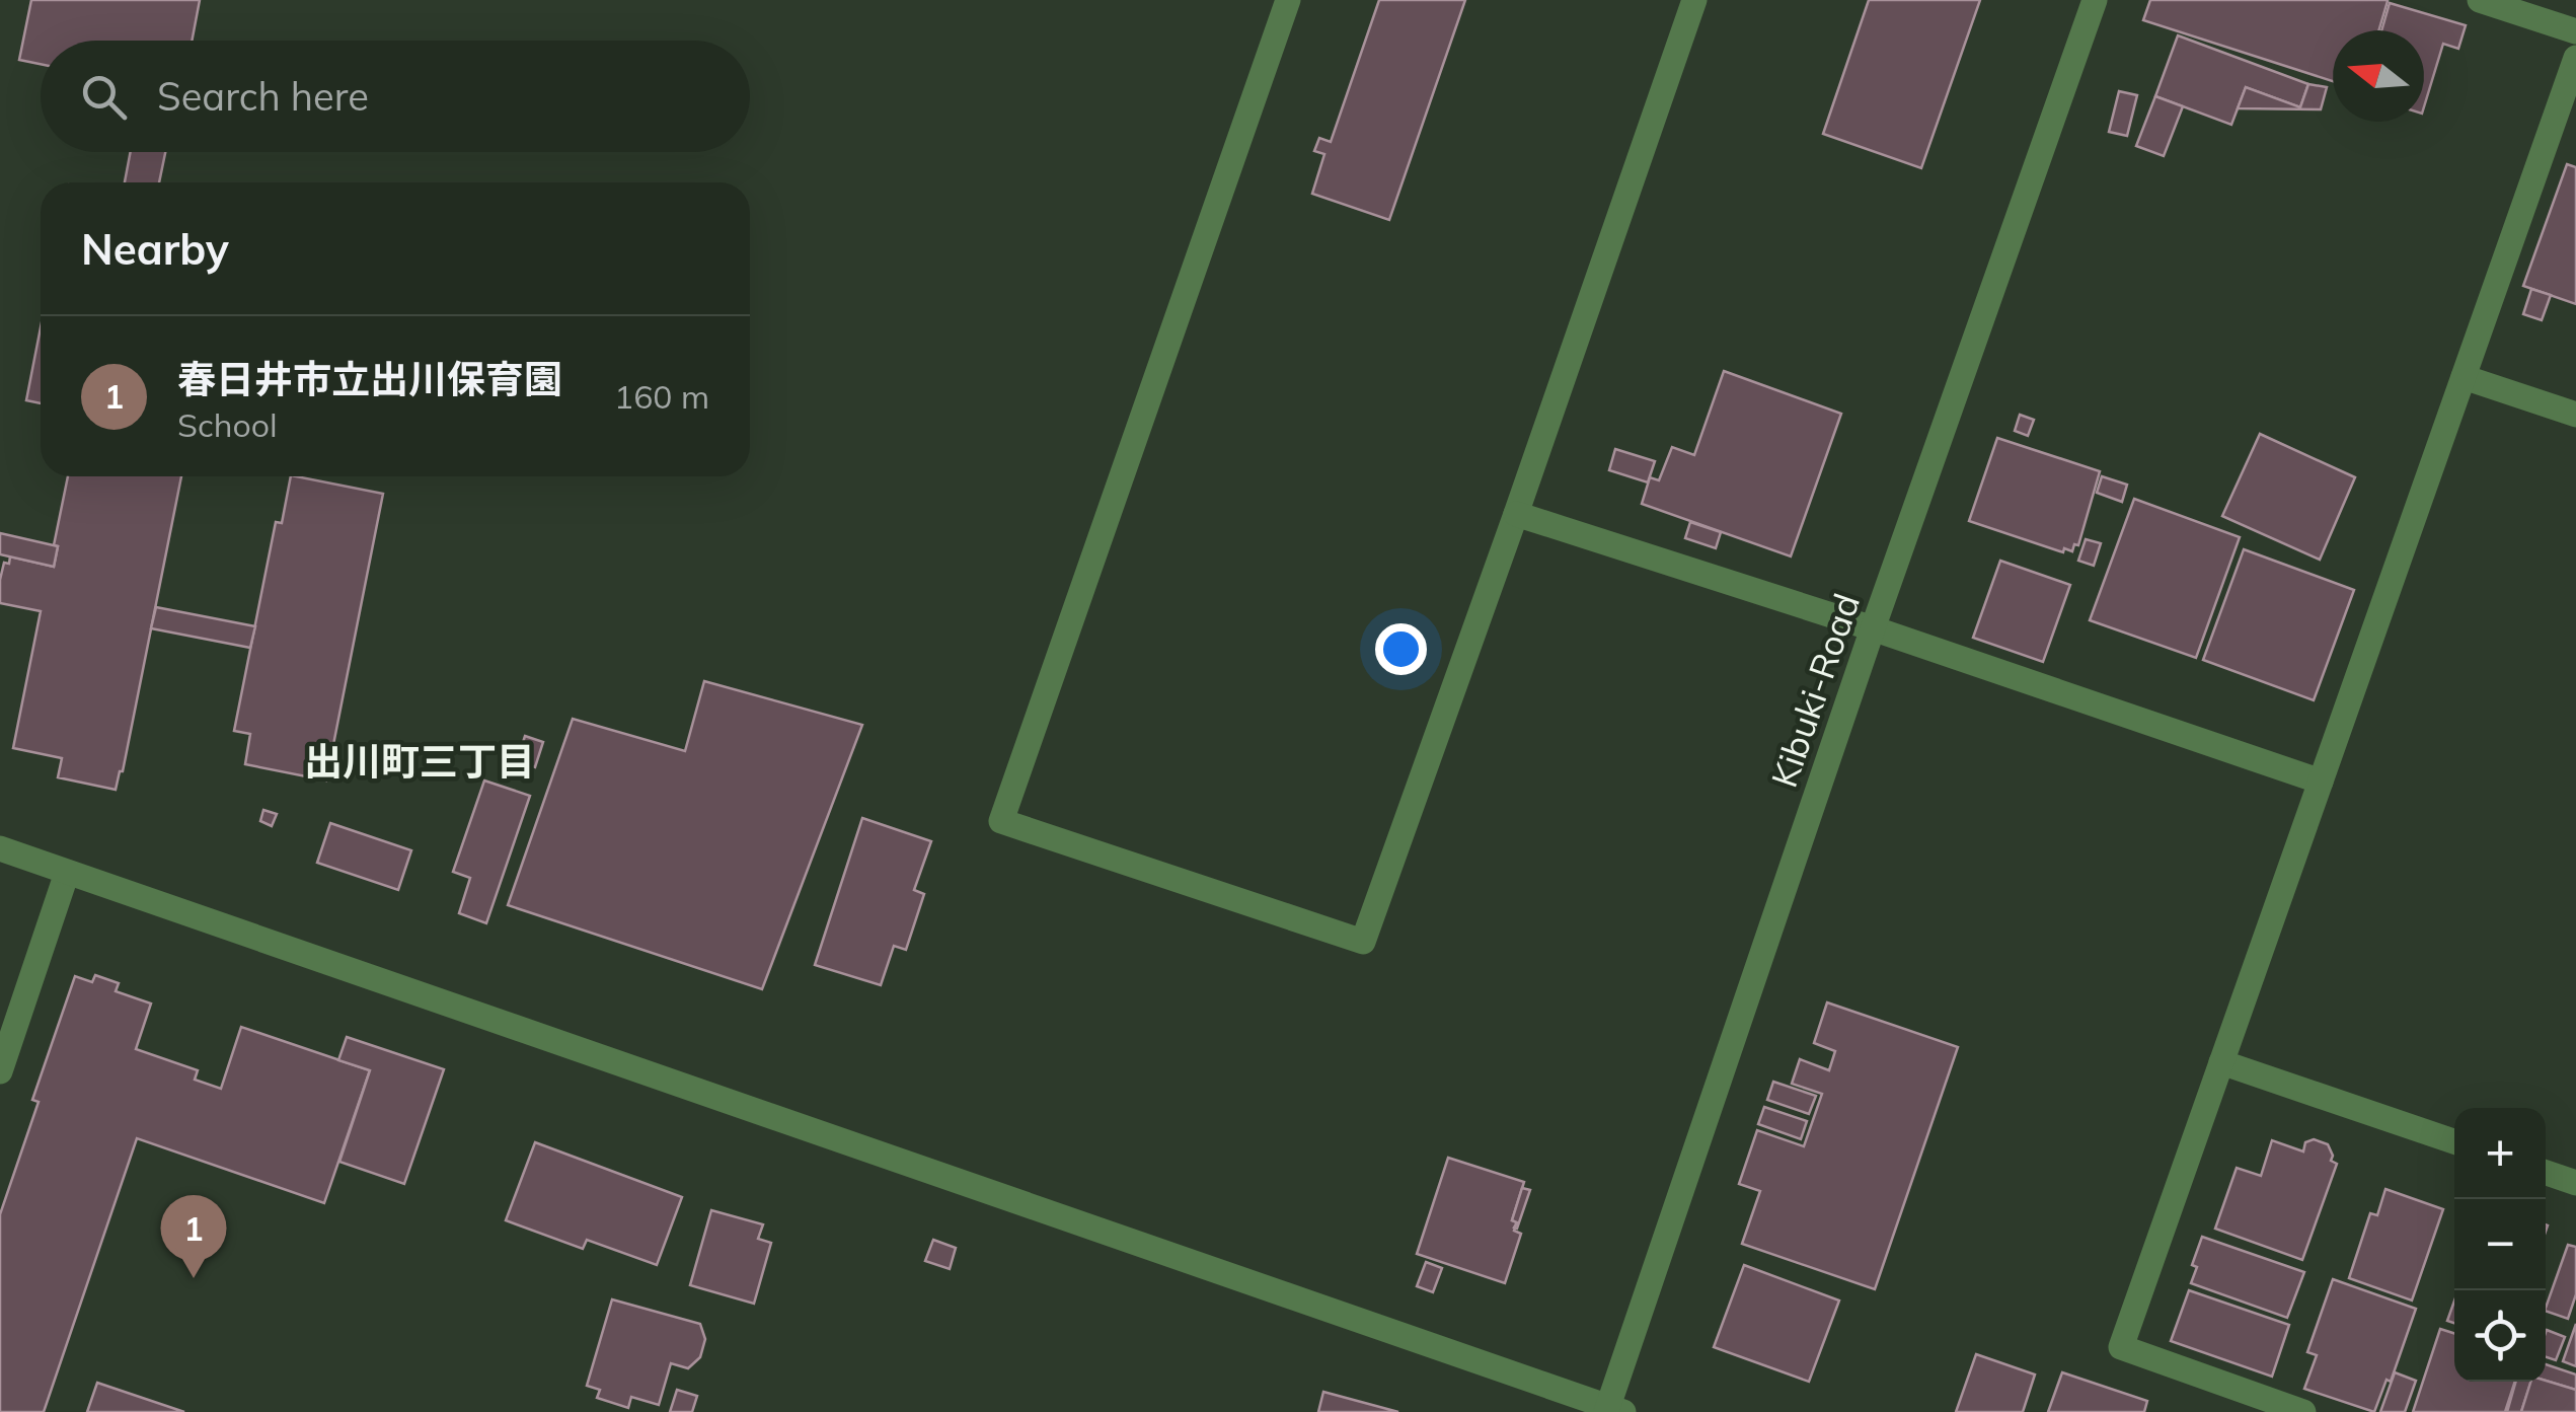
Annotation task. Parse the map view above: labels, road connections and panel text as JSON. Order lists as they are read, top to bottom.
{
  "streets": {
    "street": ["Kibuki-Road"]
  },
  "districts": ["出川町三丁目"],
  "north": "left",
  "page": {
    "search": "Search here",
    "heading": "Nearby",
    "list": [
      {
        "mark": "1",
        "name": "春日井市立出川保育園",
        "note": "School",
        "value": "160 m"
      }
    ],
    "map_buttons": ["+", "−"],
    "pins": "1"
  }
}
